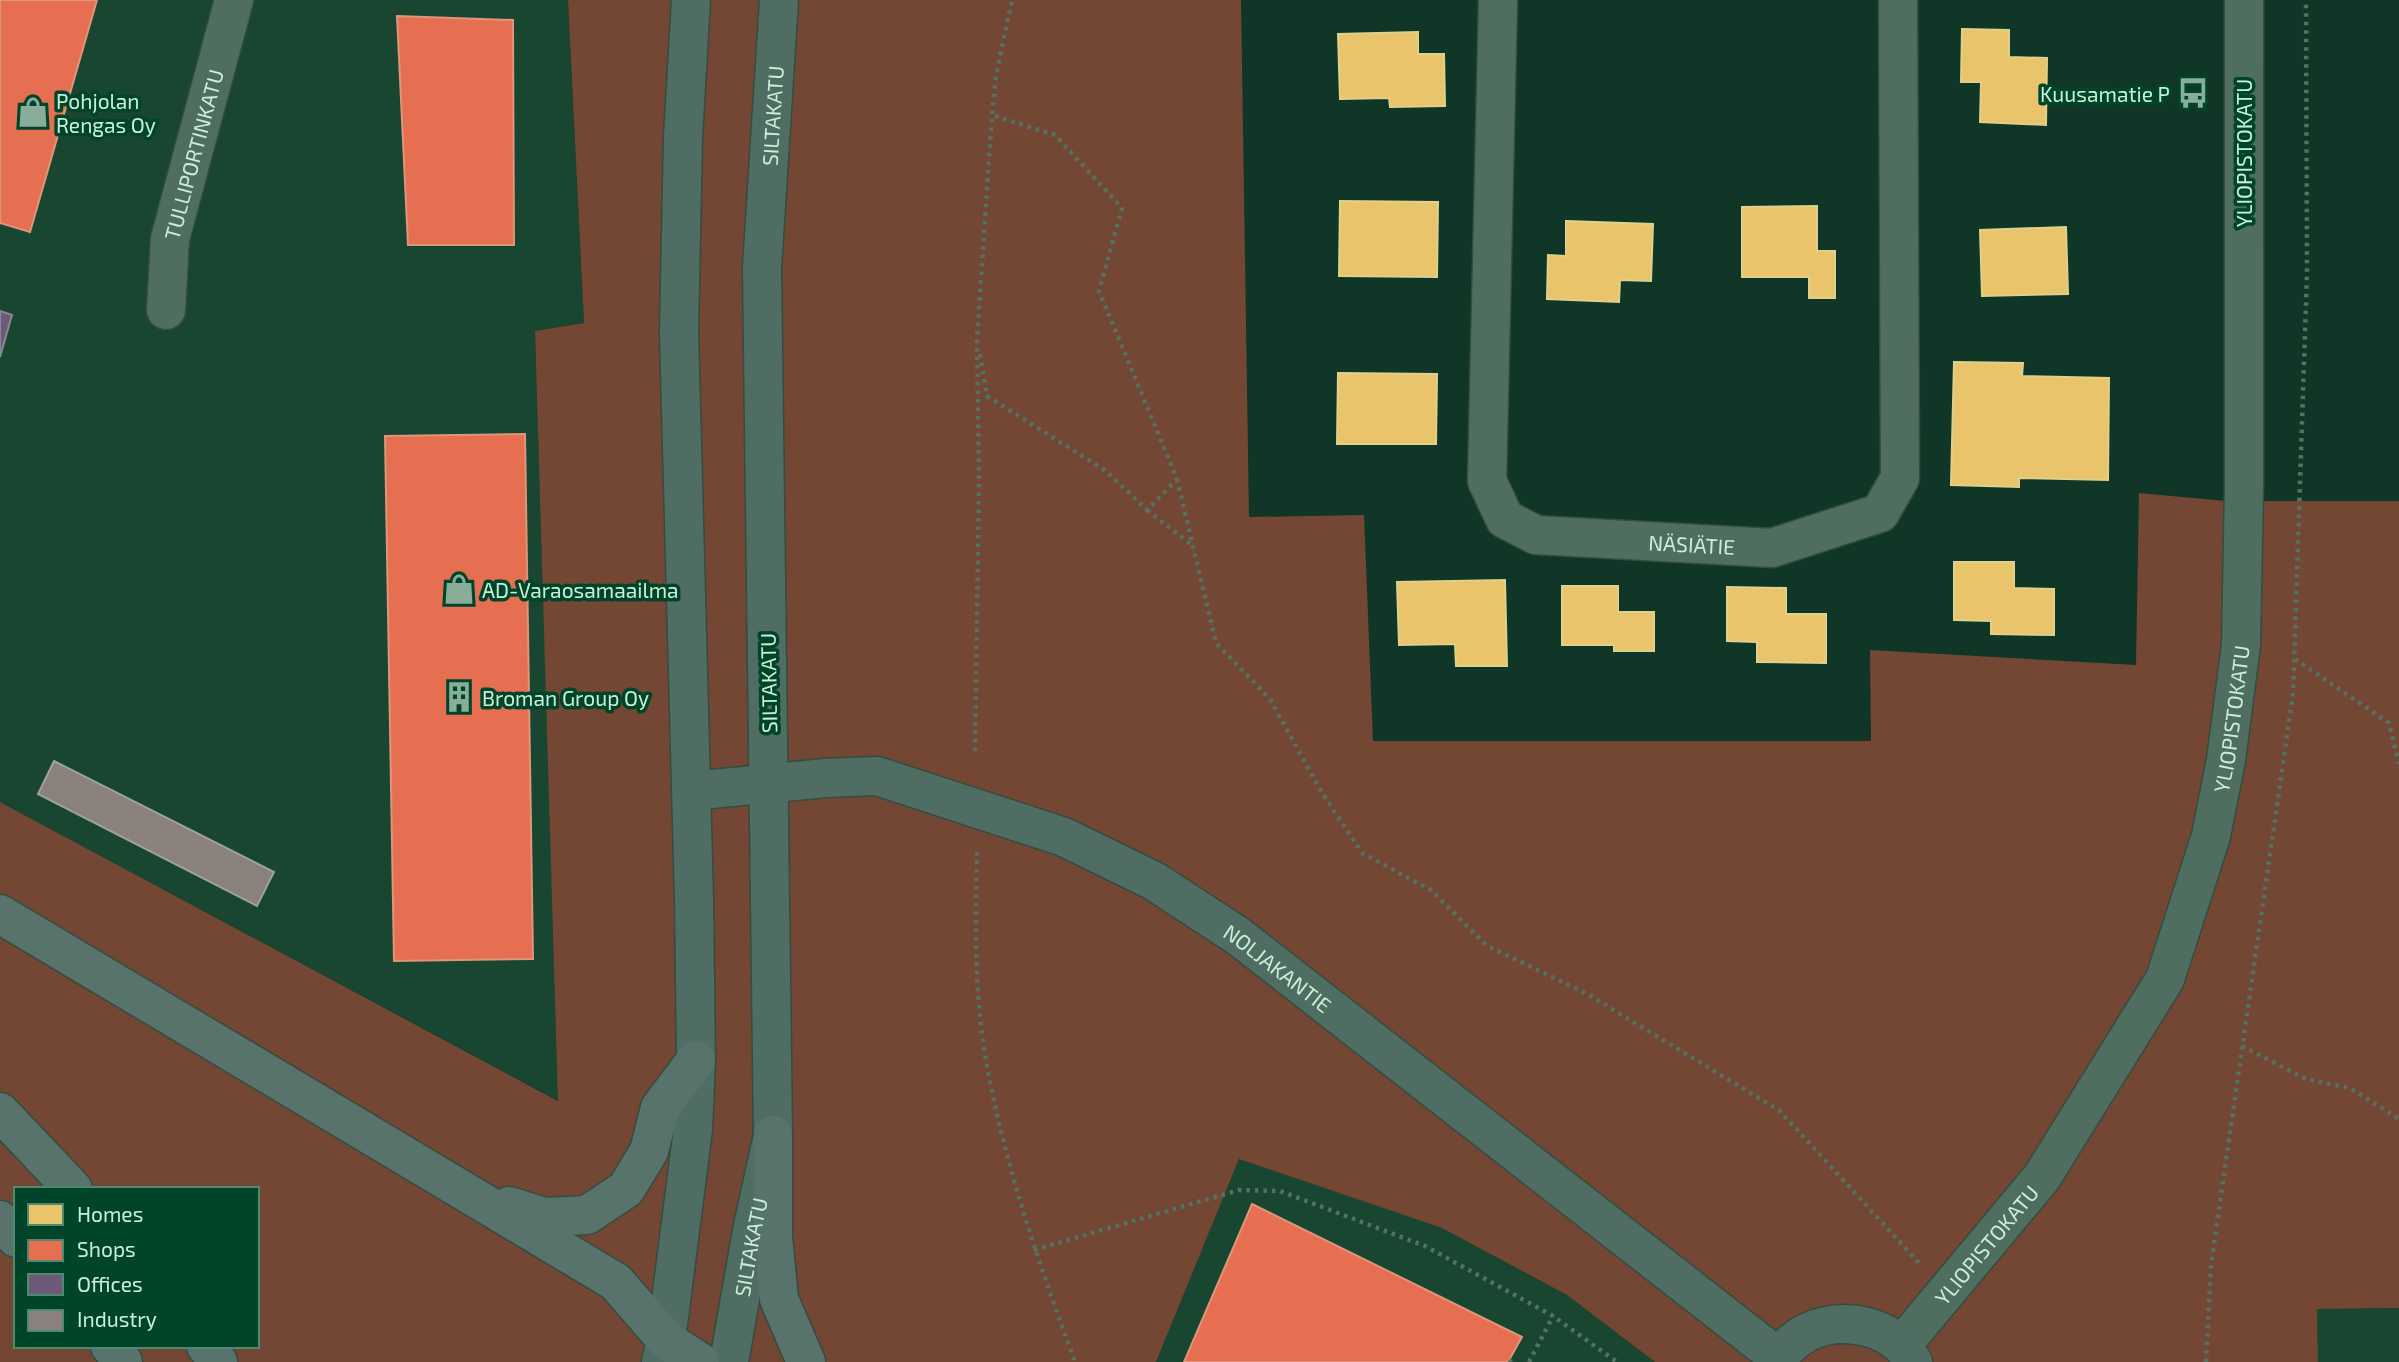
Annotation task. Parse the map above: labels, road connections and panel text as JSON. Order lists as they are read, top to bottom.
{
  "streets": {
    "main road": ["SILTAKATU", "NOLJAKANTIE"],
    "street": ["YLIOPISTOKATU", "TULLIPORTINKATU", "NÄSIÄTIE"]
  },
  "crossings": [
    ["SILTAKATU", "NOLJAKANTIE"]
  ],
  "places": {
    "bus stop": ["Kuusamatie P"],
    "shop": ["Pohjolan Rengas Oy", "AD-Varaosamaailma"],
    "building": ["Broman Group Oy"]
  },
  "legend": [
    "Homes",
    "Shops",
    "Offices",
    "Industry"
  ]
}
